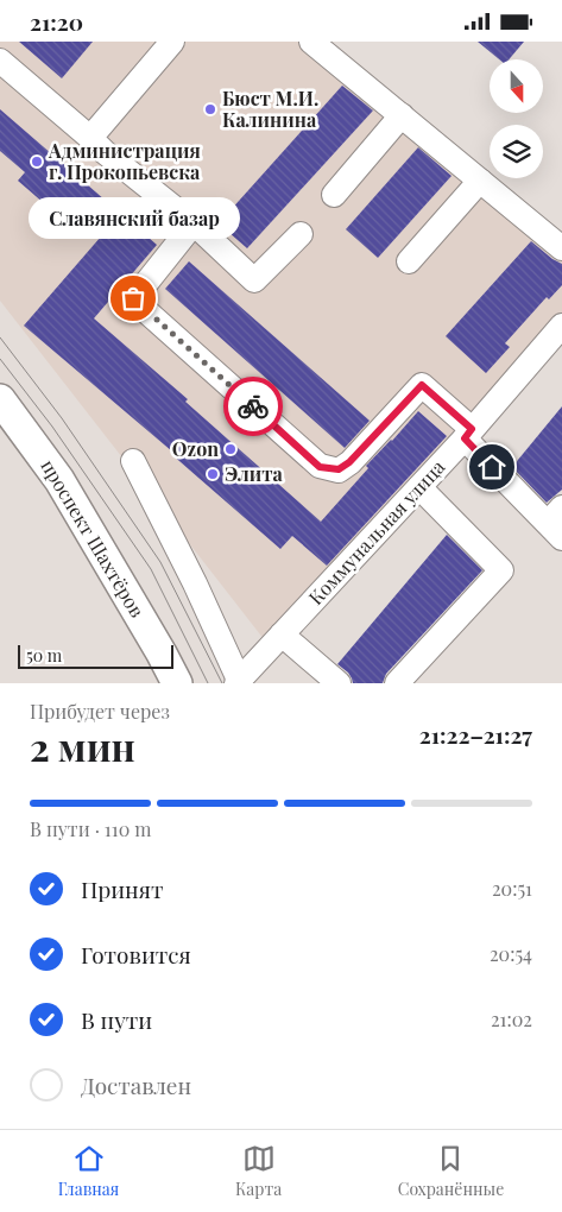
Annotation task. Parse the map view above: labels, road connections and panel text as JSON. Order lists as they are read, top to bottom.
{
  "streets": {
    "main road": ["проспект Шахтёров"],
    "street": ["Коммунальная улица"]
  },
  "places": [
    "Бюст М.И. Калинина",
    "Администрация г. Прокопьевска",
    "Славянский базар",
    "Ozon",
    "Элита"
  ],
  "scale_bar": "50 m",
  "north": "bottom",
  "page": {
    "status": "21:20",
    "bubble": "Славянский базар",
    "scale": "50 m",
    "heading": ["2 мин", "Прибудет через", "21:22–21:27"],
    "bar": "В пути · 110 m",
    "list": [
      ["Принят", "20:51"],
      ["Готовится", "20:54"],
      ["В пути", "21:02"],
      "Доставлен"
    ],
    "tabs": ["Главная", "Карта", "Сохранённые"]
  }
}
